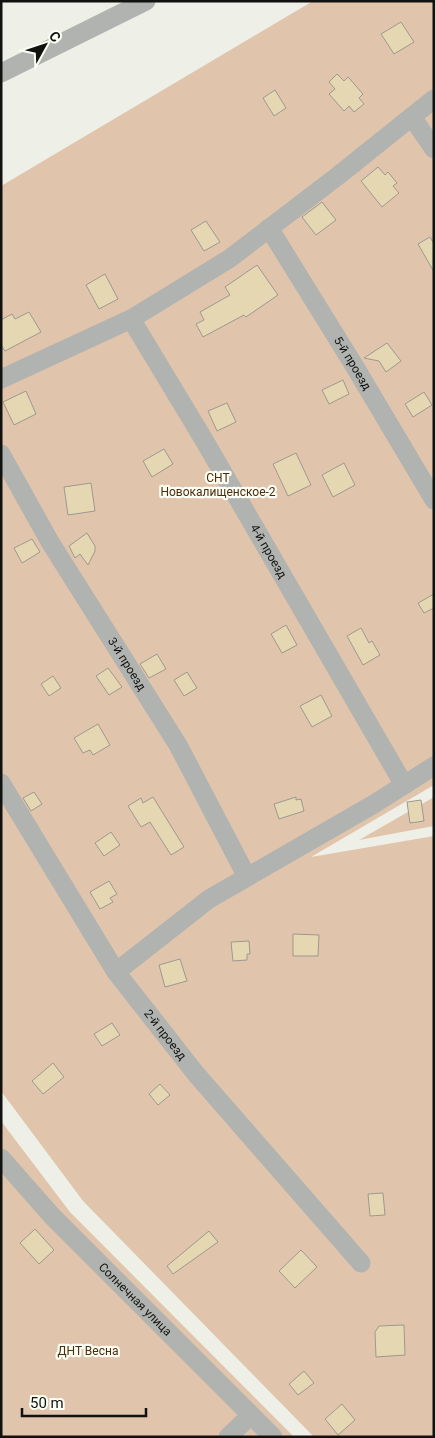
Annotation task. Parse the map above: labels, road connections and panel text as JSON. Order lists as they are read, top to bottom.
{
  "streets": {
    "street": [
      "5-й проезд",
      "4-й проезд",
      "3-й проезд",
      "2-й проезд",
      "Солнечная улица"
    ]
  },
  "parks": ["СНТ Новокалищенское-2", "ДНТ Весна"],
  "scale_bar": "50 m",
  "north": "top right"
}
